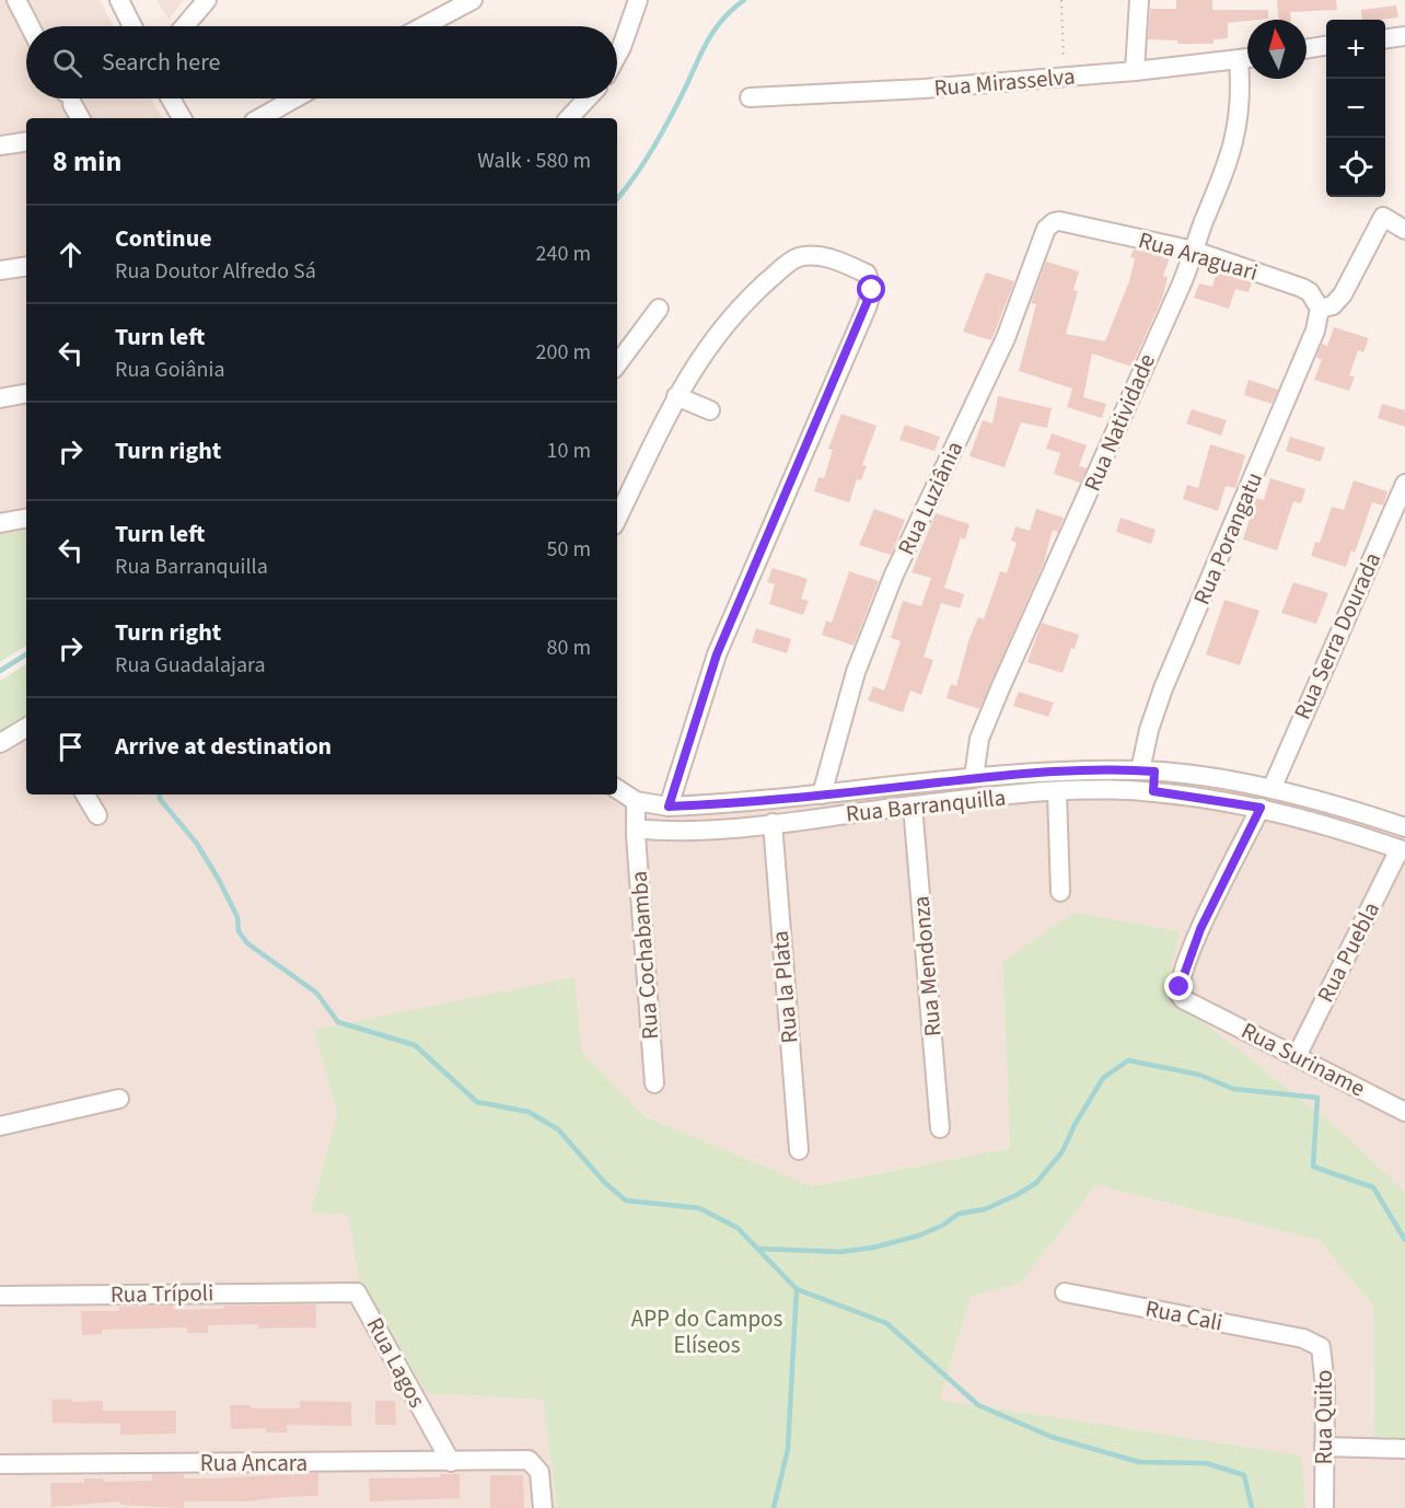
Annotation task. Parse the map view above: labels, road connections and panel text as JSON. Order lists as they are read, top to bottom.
{
  "streets": {
    "street": [
      "Rua Mirasselva",
      "Rua Araguari",
      "Rua Natividade",
      "Rua Luziânia",
      "Rua Porangatu",
      "Rua Serra Dourada",
      "Rua Barranquilla",
      "Rua Puebla",
      "Rua Cochabamba",
      "Rua Mendonza",
      "Rua la Plata",
      "Rua Suriname",
      "Rua Trípoli",
      "Rua Cali",
      "Rua Lagos",
      "Rua Quito",
      "Rua Ancara"
    ]
  },
  "crossings": [
    ["Rua Araguari", "Rua Natividade"],
    ["Rua Araguari", "Rua Luziânia"],
    ["Rua Araguari", "Rua Porangatu"],
    ["Rua Porangatu", "Rua Barranquilla"],
    ["Rua Barranquilla", "Rua Puebla"],
    ["Rua Barranquilla", "Rua Cochabamba"],
    ["Rua Barranquilla", "Rua Mendonza"],
    ["Rua Barranquilla", "Rua la Plata"],
    ["Rua Barranquilla", "Rua Suriname"],
    ["Rua Puebla", "Rua Suriname"],
    ["Rua Trípoli", "Rua Lagos"],
    ["Rua Cali", "Rua Quito"],
    ["Rua Lagos", "Rua Ancara"]
  ],
  "parks": ["APP do Campos Elíseos"],
  "north": "top",
  "page": {
    "map_buttons": ["+", "−"],
    "search": "Search here",
    "heading": ["8 min", "Walk · 580 m"],
    "list": [
      ["Continue", "Rua Doutor Alfredo Sá", "240 m"],
      ["Turn left", "Rua Goiânia", "200 m"],
      ["Turn right", "10 m"],
      ["Turn left", "Rua Barranquilla", "50 m"],
      ["Turn right", "Rua Guadalajara", "80 m"],
      "Arrive at destination"
    ]
  }
}
